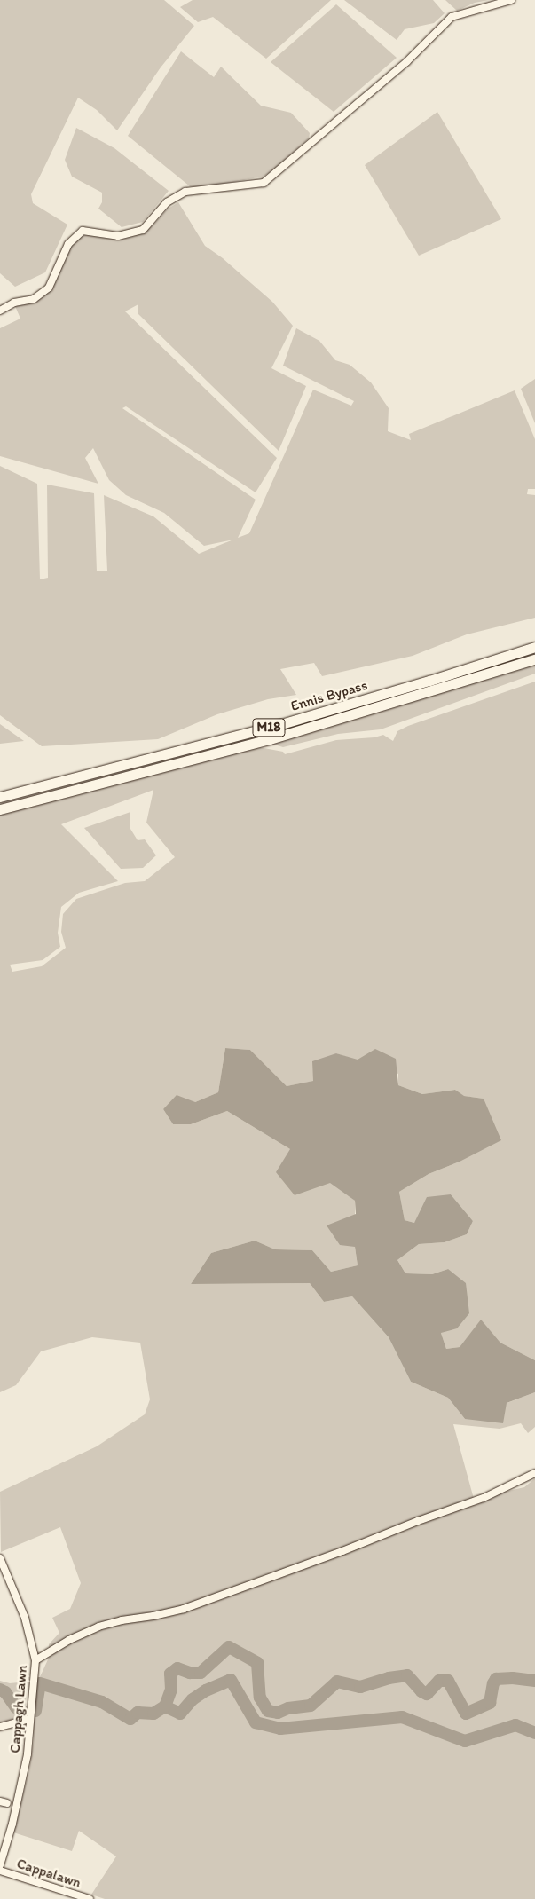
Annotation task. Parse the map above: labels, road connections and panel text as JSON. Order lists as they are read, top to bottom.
{
  "streets": {
    "highway": ["Ennis Bypass", "M18"],
    "street": ["Cappagh Lawn", "Cappalawn"]
  }
}
